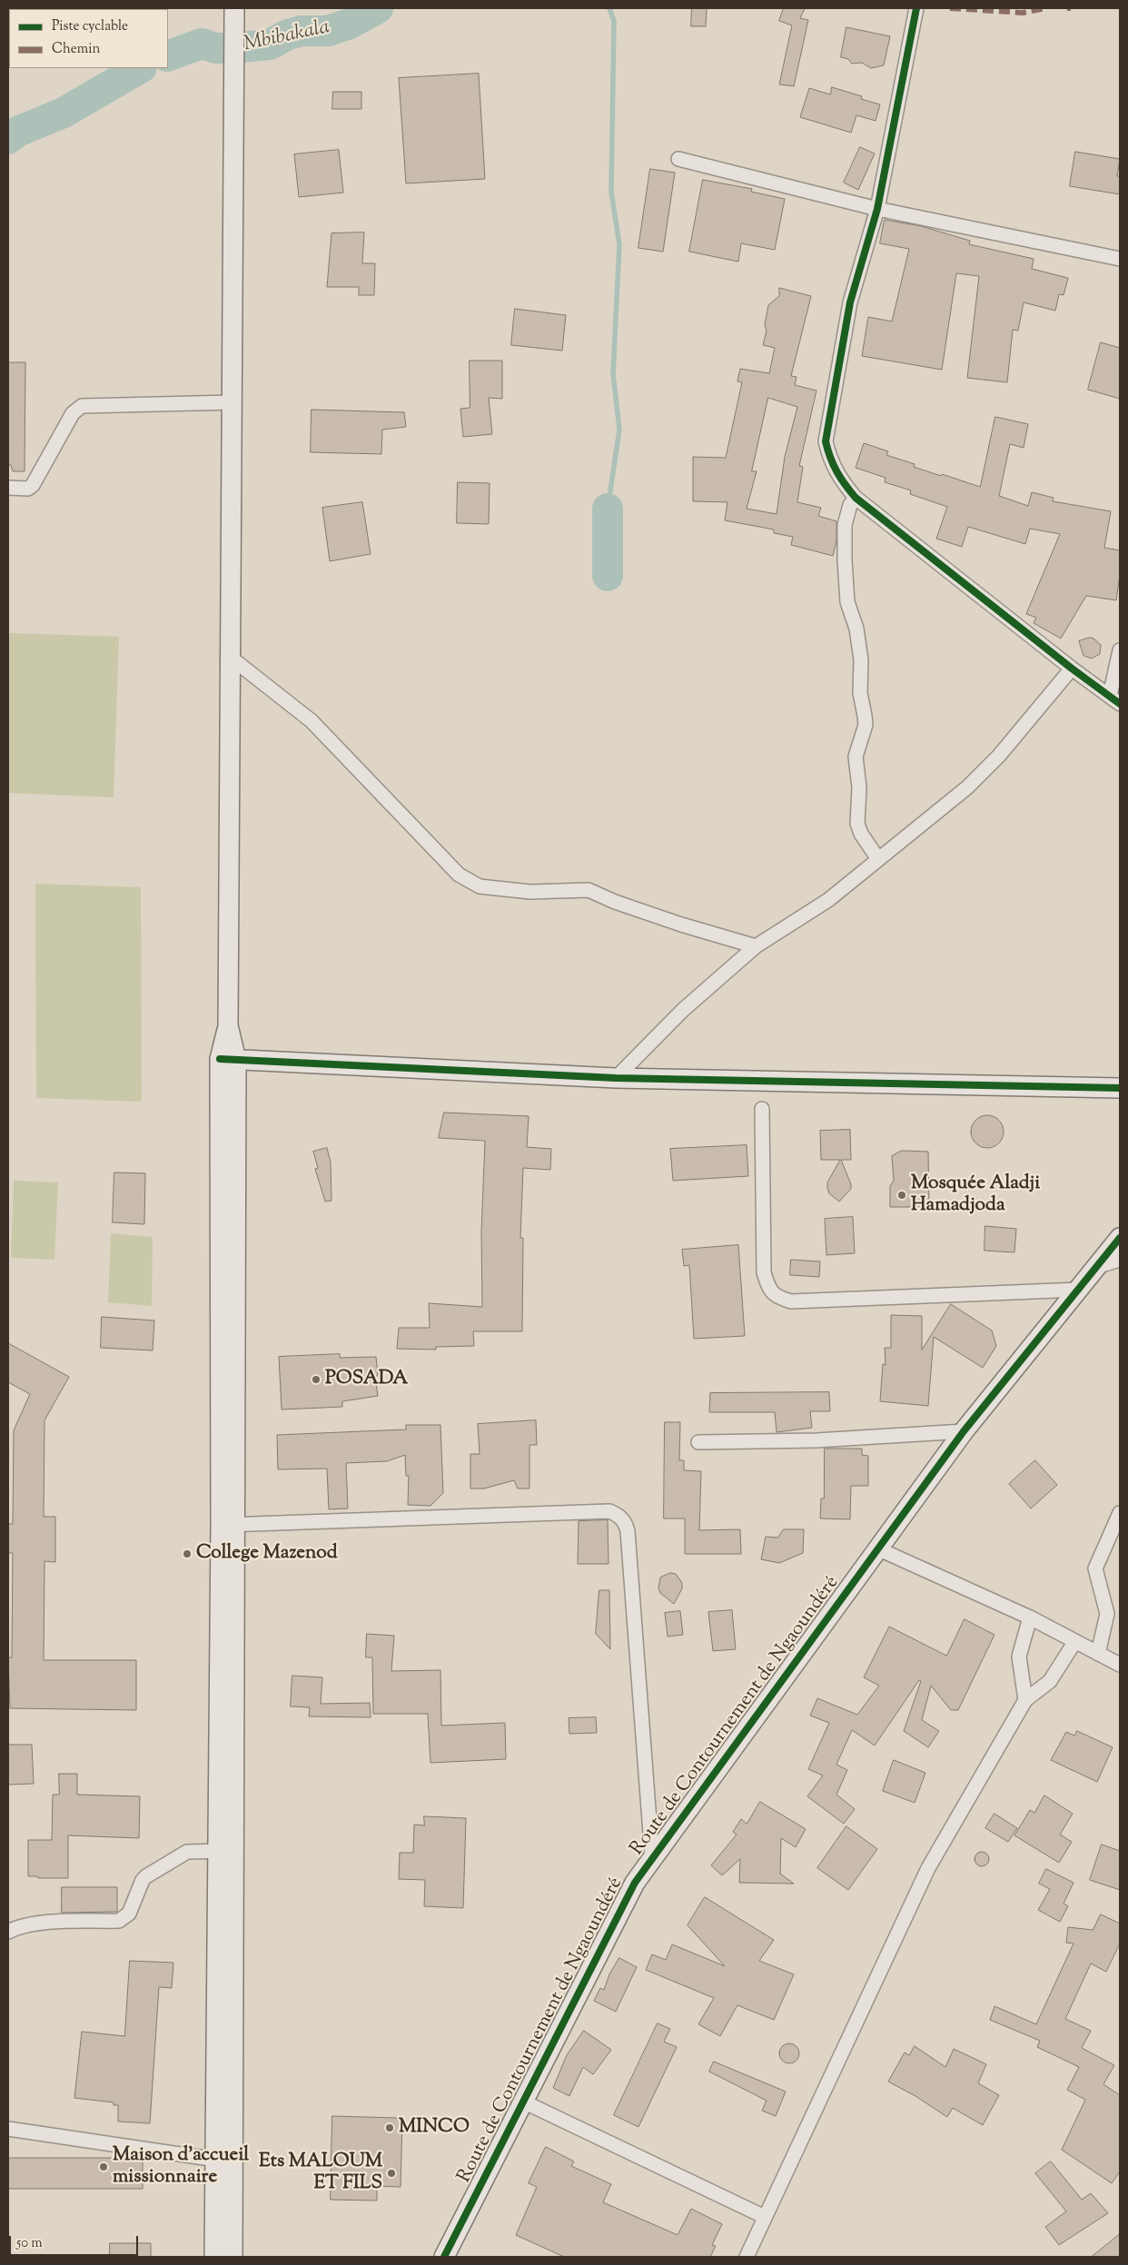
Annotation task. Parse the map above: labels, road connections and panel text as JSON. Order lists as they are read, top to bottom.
{
  "streets": {
    "main road": ["Route de Contournement de Ngaoundéré"]
  },
  "water": ["Mbibakala"],
  "places": [
    "Mosquée Aladji Hamadjoda",
    "POSADA",
    "College Mazenod",
    "MINCO",
    "Maison d'accueil missionnaire",
    "Ets MALOUM ET FILS"
  ],
  "legend": ["Piste cyclable", "Chemin"],
  "scale_bar": "50 m"
}
